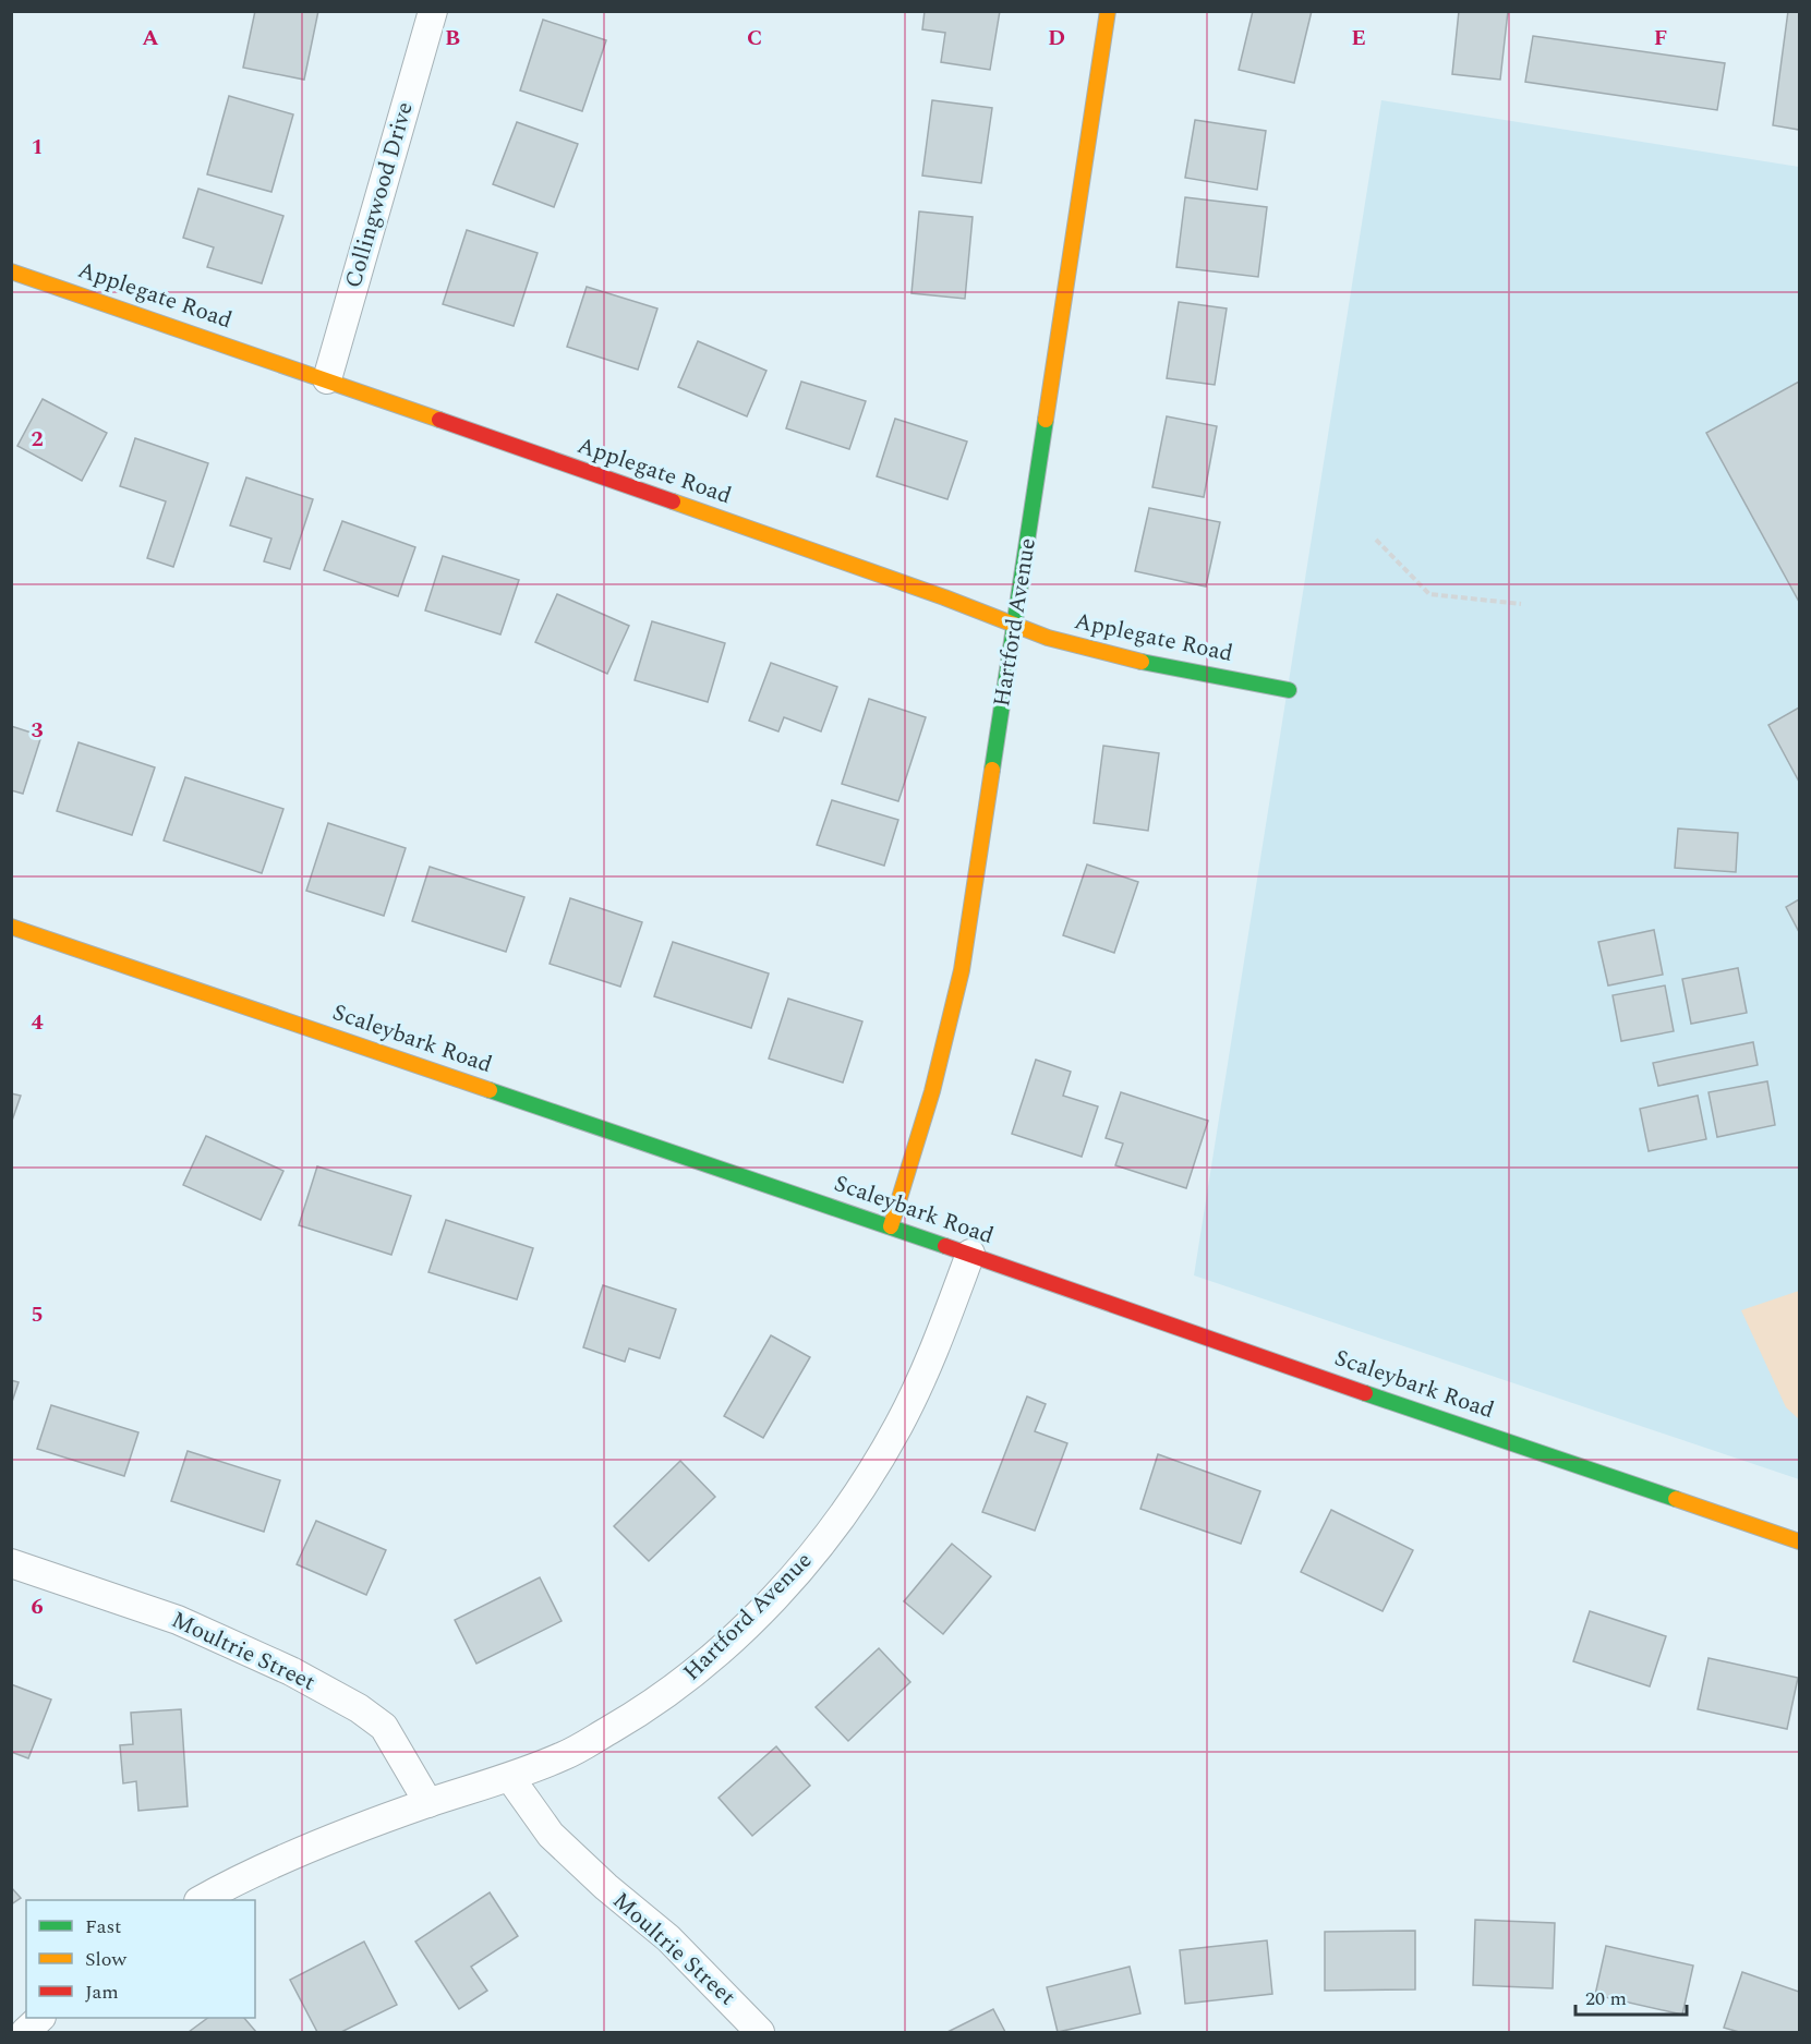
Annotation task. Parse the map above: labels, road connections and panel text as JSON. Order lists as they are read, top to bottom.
{
  "streets": {
    "street": [
      "Collingwood Drive",
      "Applegate Road",
      "Hartford Avenue",
      "Scaleybark Road",
      "Moultrie Street"
    ]
  },
  "crossings": [
    ["Collingwood Drive", "Applegate Road"],
    ["Applegate Road", "Hartford Avenue"],
    ["Hartford Avenue", "Scaleybark Road"],
    ["Hartford Avenue", "Moultrie Street"]
  ],
  "legend": ["Fast", "Slow", "Jam"],
  "scale_bar": "20 m",
  "grid": {
    "columns": [
      "A",
      "B",
      "C",
      "D",
      "E",
      "F"
    ],
    "rows": [
      "1",
      "2",
      "3",
      "4",
      "5",
      "6"
    ]
  }
}
